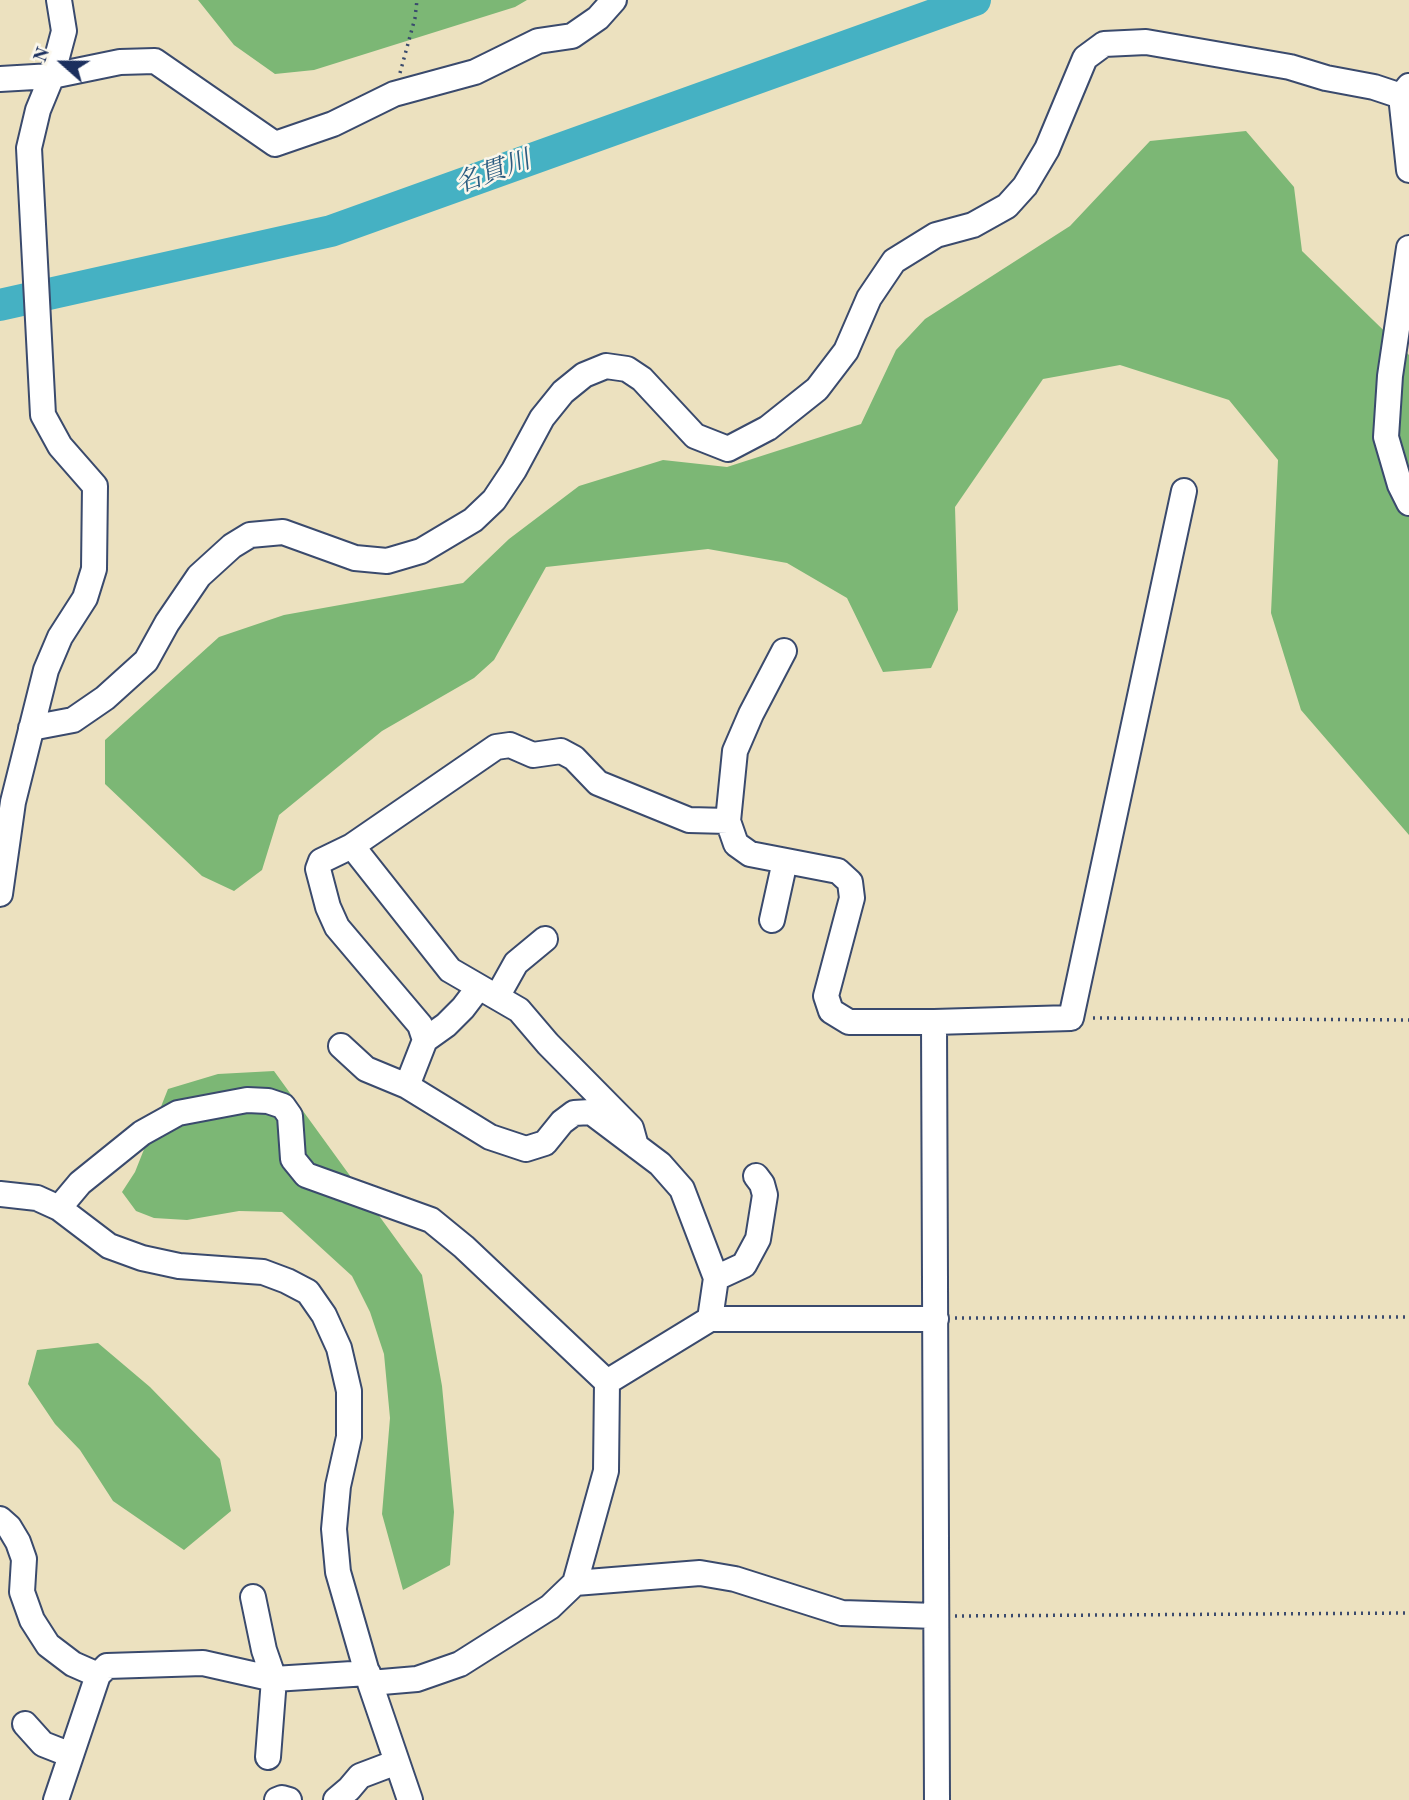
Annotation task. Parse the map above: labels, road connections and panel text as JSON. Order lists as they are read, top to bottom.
{
  "water": ["名貫川"],
  "north": "left"
}
